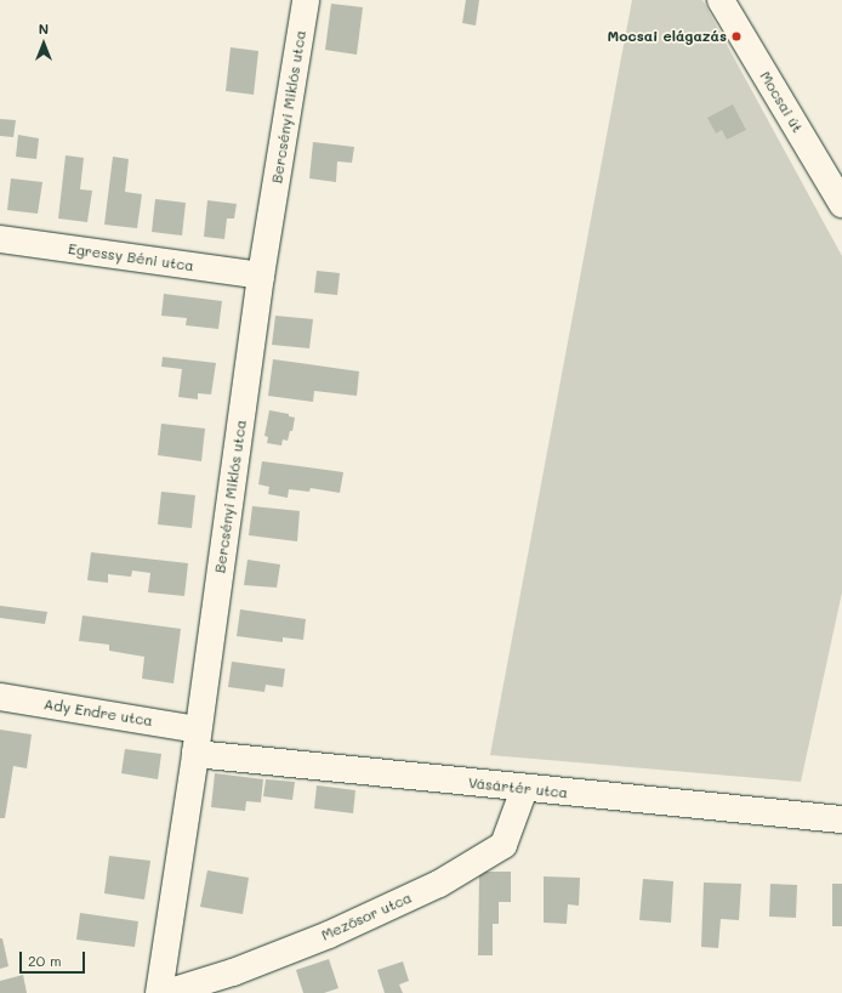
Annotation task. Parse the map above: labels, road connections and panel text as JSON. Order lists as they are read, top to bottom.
{
  "streets": {
    "street": [
      "Mocsai út",
      "Bercsényi Miklós utca",
      "Egressy Béni utca",
      "Ady Endre utca",
      "Vásártér utca",
      "Mezősor utca"
    ]
  },
  "crossings": [
    ["Bercsényi Miklós utca", "Egressy Béni utca"],
    ["Bercsényi Miklós utca", "Ady Endre utca"],
    ["Bercsényi Miklós utca", "Vásártér utca"],
    ["Ady Endre utca", "Vásártér utca"],
    ["Vásártér utca", "Mezősor utca"]
  ],
  "places": ["Mocsai elágazás"],
  "scale_bar": "20 m",
  "north": "top"
}
